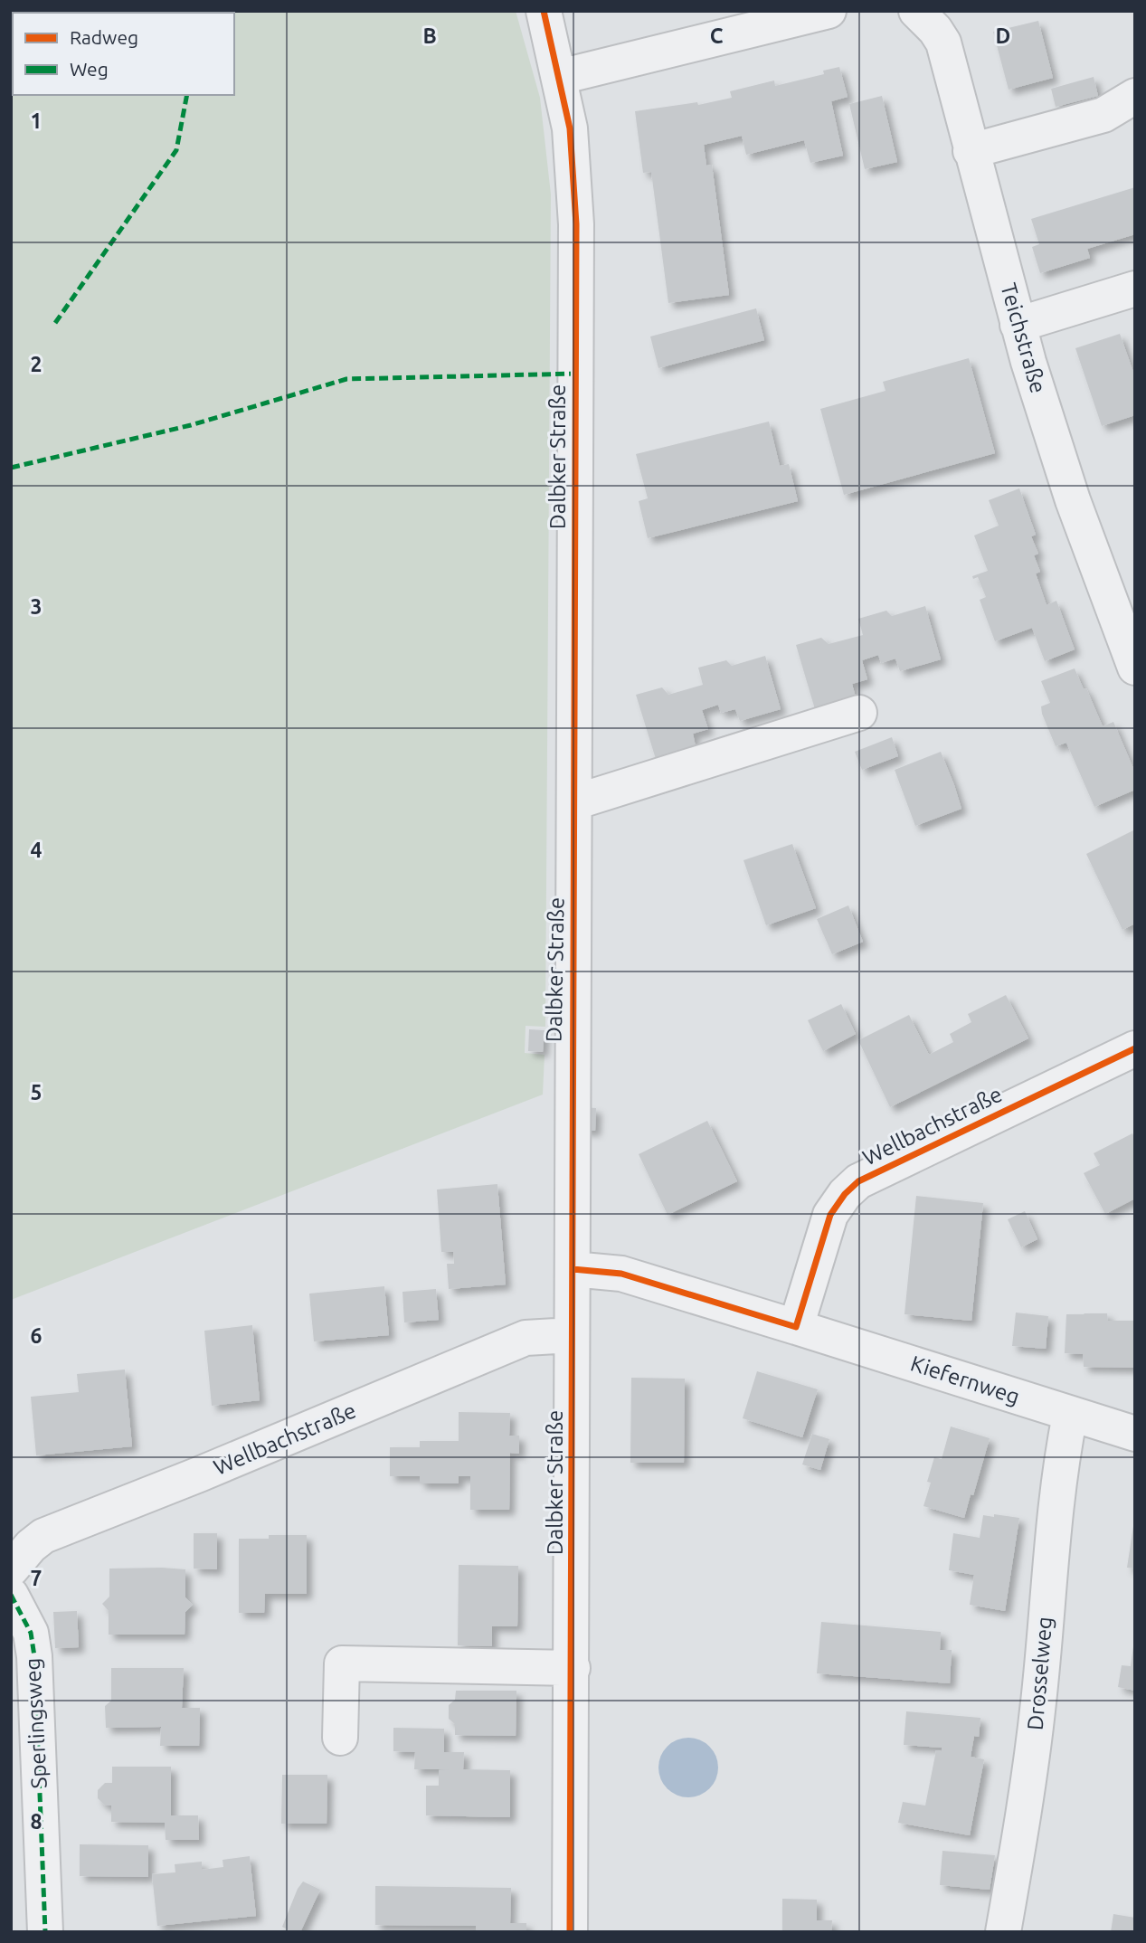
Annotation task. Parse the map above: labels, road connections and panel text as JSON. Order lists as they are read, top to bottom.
{
  "streets": {
    "street": [
      "Teichstraße",
      "Dalbker Straße",
      "Wellbachstraße",
      "Kiefernweg",
      "Drosselweg",
      "Sperlingsweg"
    ]
  },
  "crossings": [
    ["Dalbker Straße", "Wellbachstraße"],
    ["Wellbachstraße", "Kiefernweg"],
    ["Kiefernweg", "Drosselweg"]
  ],
  "legend": ["Radweg", "Weg"],
  "grid": {
    "columns": ["B", "C", "D"],
    "rows": [
      "1",
      "2",
      "3",
      "4",
      "5",
      "6",
      "7",
      "8"
    ]
  }
}
